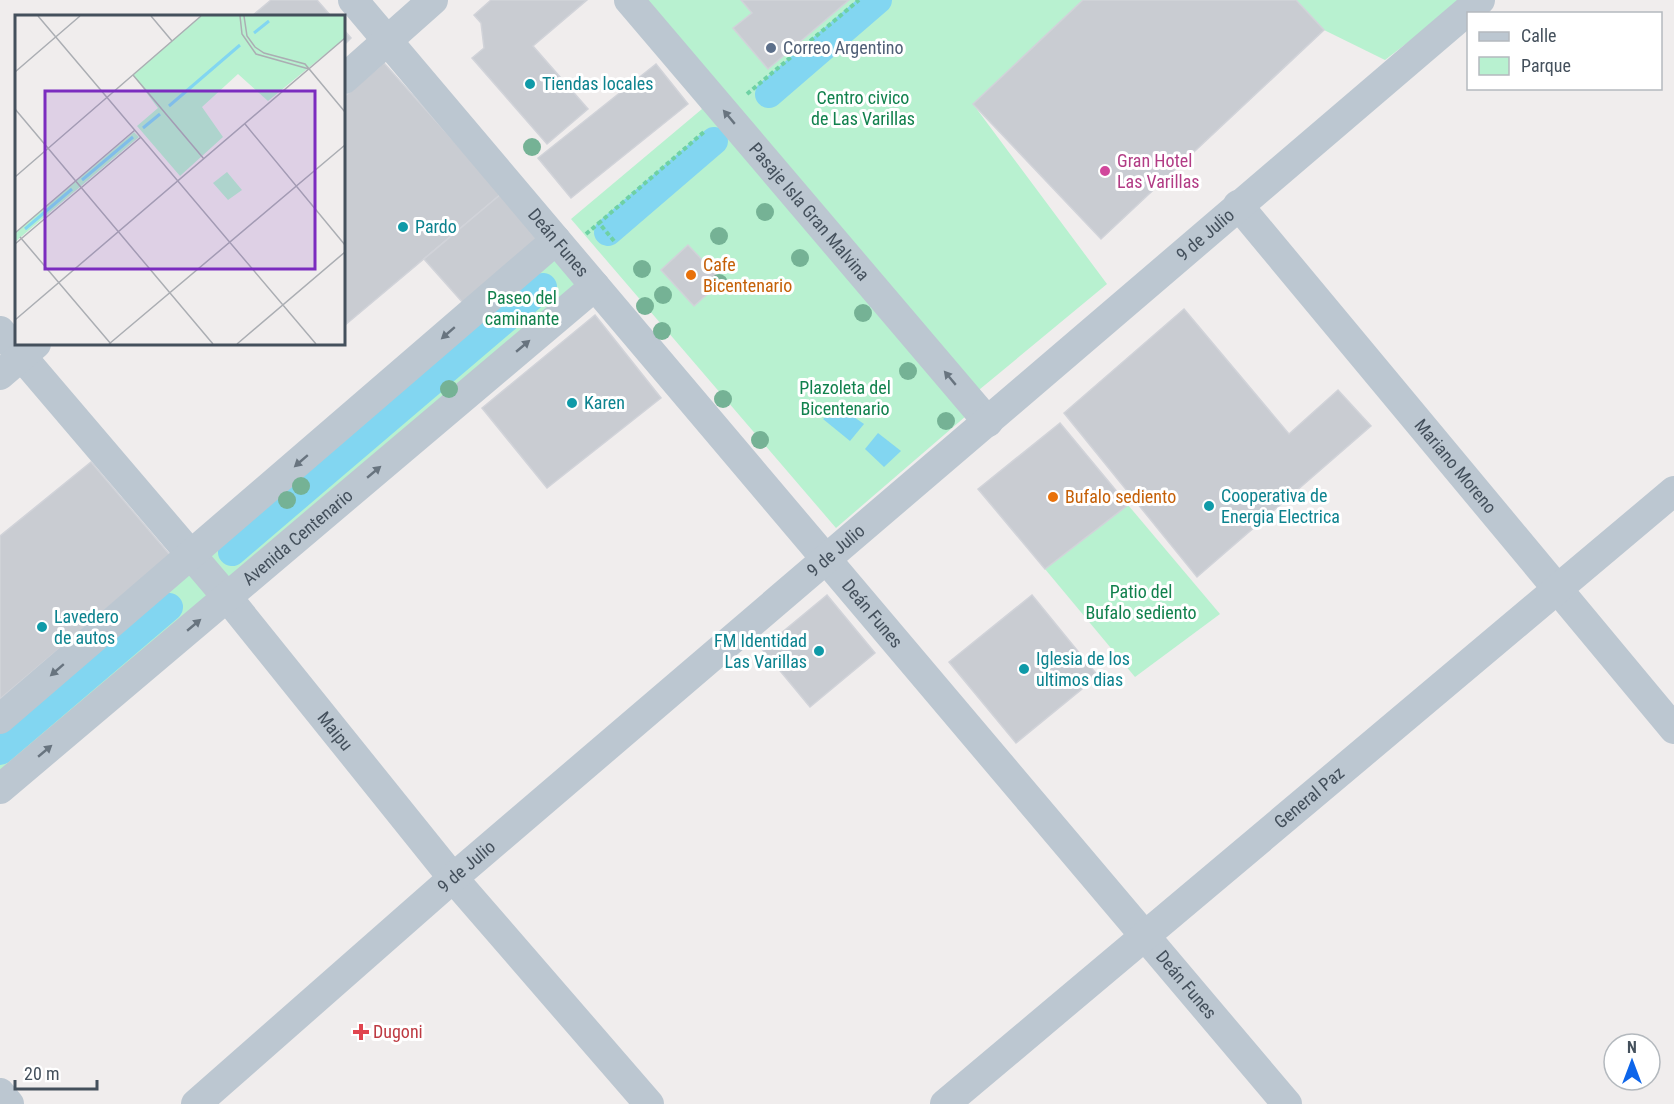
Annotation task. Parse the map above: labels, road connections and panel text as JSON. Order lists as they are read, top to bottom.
{
  "streets": {
    "street": [
      "Pasaje Isla Gran Malvina",
      "9 de Julio",
      "Deán Funes",
      "Mariano Moreno",
      "Avenida Centenario",
      "Maipu",
      "General Paz"
    ]
  },
  "crossings": [
    ["Pasaje Isla Gran Malvina", "9 de Julio"],
    ["9 de Julio", "Deán Funes"],
    ["9 de Julio", "Mariano Moreno"],
    ["9 de Julio", "Maipu"],
    ["Deán Funes", "Avenida Centenario"],
    ["Deán Funes", "General Paz"],
    ["Mariano Moreno", "General Paz"],
    ["Avenida Centenario", "Maipu"]
  ],
  "one_way": ["Pasaje Isla Gran Malvina"],
  "parks": [
    "Centro civico de Las Varillas",
    "Paseo del caminante",
    "Plazoleta del Bicentenario",
    "Patio del Bufalo sediento"
  ],
  "places": {
    "other": [
      "Correo Argentino",
      "Tiendas locales",
      "Gran Hotel Las Varillas",
      "Pardo",
      "Cafe Bicentenario",
      "Karen",
      "Bufalo sediento",
      "Cooperativa de Energia Electrica",
      "Lavedero de autos",
      "FM Identidad Las Varillas",
      "Iglesia de los ultimos dias"
    ],
    "health": ["Dugoni"]
  },
  "legend": ["Calle", "Parque"],
  "scale_bar": "20 m",
  "north": "top"
}
